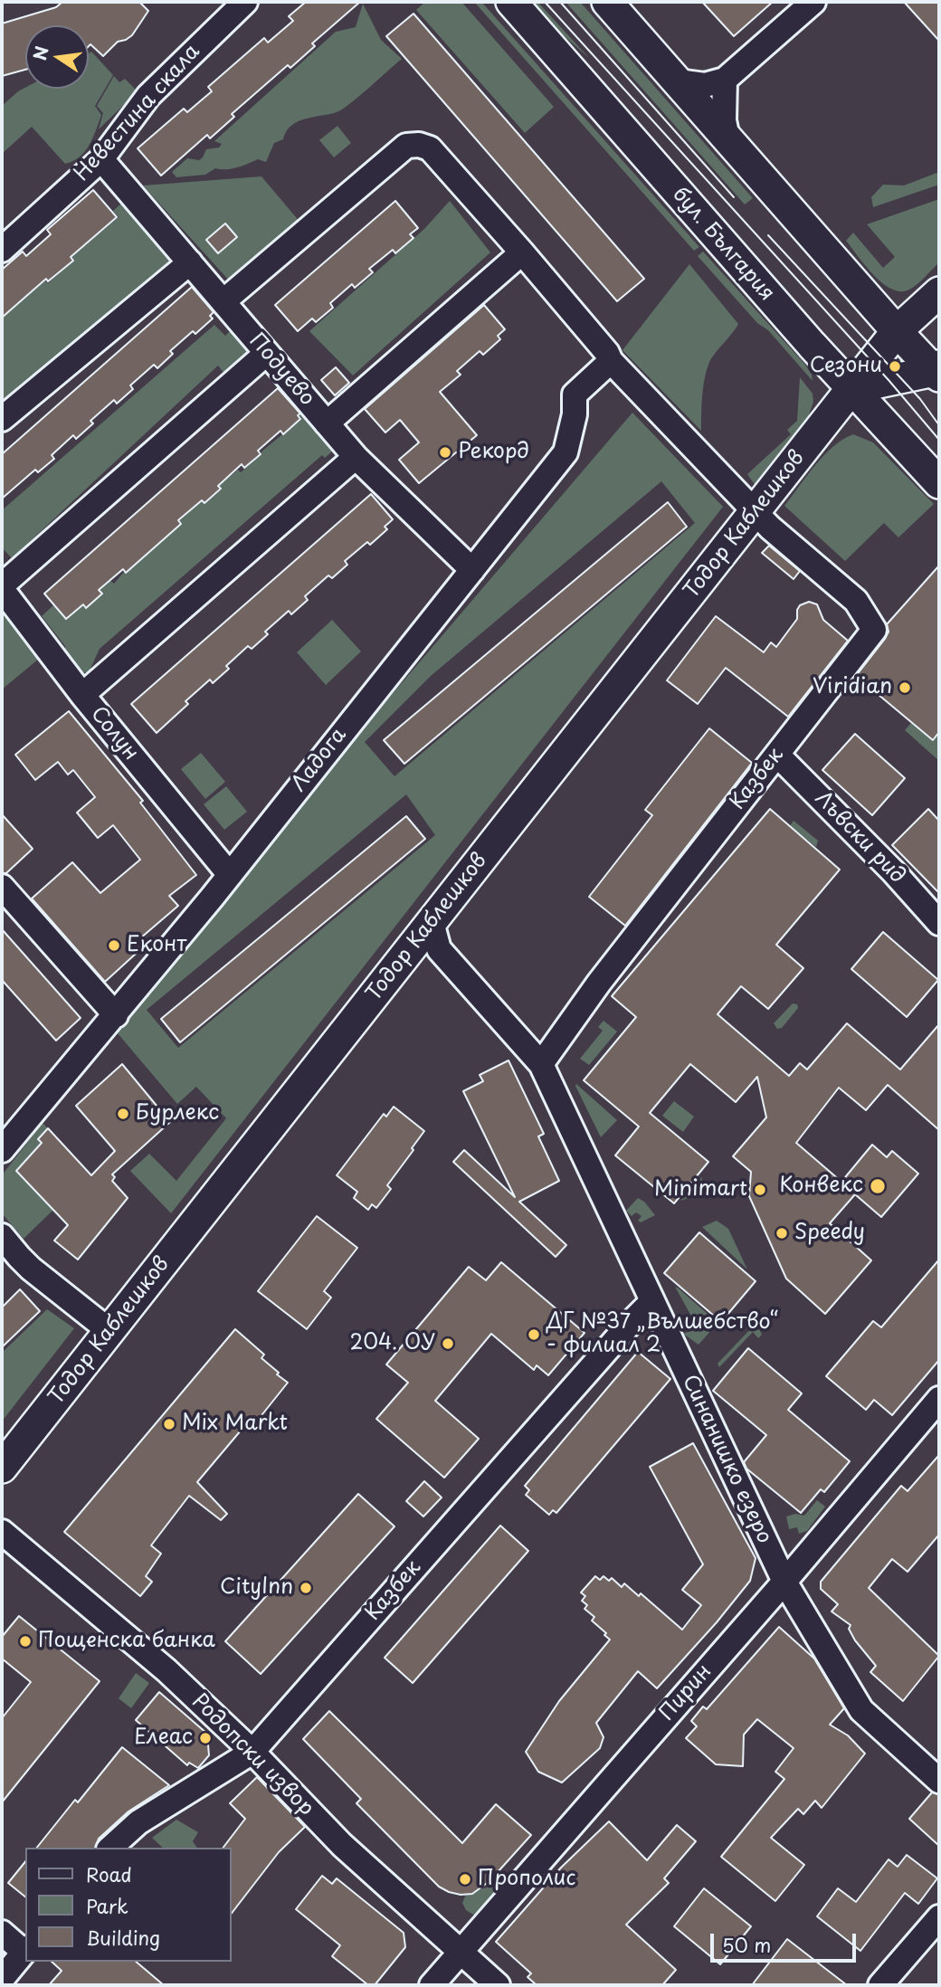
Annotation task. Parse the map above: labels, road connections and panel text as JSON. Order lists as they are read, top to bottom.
{
  "streets": {
    "main road": ["бул. България", "Тодор Каблешков"],
    "street": [
      "Невестина скала",
      "Подуево",
      "Солун",
      "Ладога",
      "Казбек",
      "Лъвски рид",
      "Синанишко езеро",
      "Пирин",
      "Родопски извор"
    ]
  },
  "crossings": [
    ["Невестина скала", "Подуево"],
    ["бул. България", "Тодор Каблешков"],
    ["Подуево", "Ладога"],
    ["Тодор Каблешков", "Казбек"],
    ["Тодор Каблешков", "Синанишко езеро"],
    ["Солун", "Ладога"],
    ["Казбек", "Лъвски рид"],
    ["Казбек", "Синанишко езеро"],
    ["Казбек", "Родопски извор"],
    ["Синанишко езеро", "Пирин"],
    ["Пирин", "Родопски извор"]
  ],
  "places": [
    "Сезони",
    "Рекорд",
    "Viridian",
    "Еконт",
    "Бурлекс",
    "Конвекс",
    "Minimart",
    "Speedy",
    "ДГ №37 „Вълшебство“ - филиал 2",
    "204. ОУ",
    "Mix Markt",
    "CityInn",
    "Пощенска банка",
    "Елеас",
    "Прополис"
  ],
  "legend": ["Road", "Park", "Building"],
  "scale_bar": "50 m",
  "north": "left"
}
